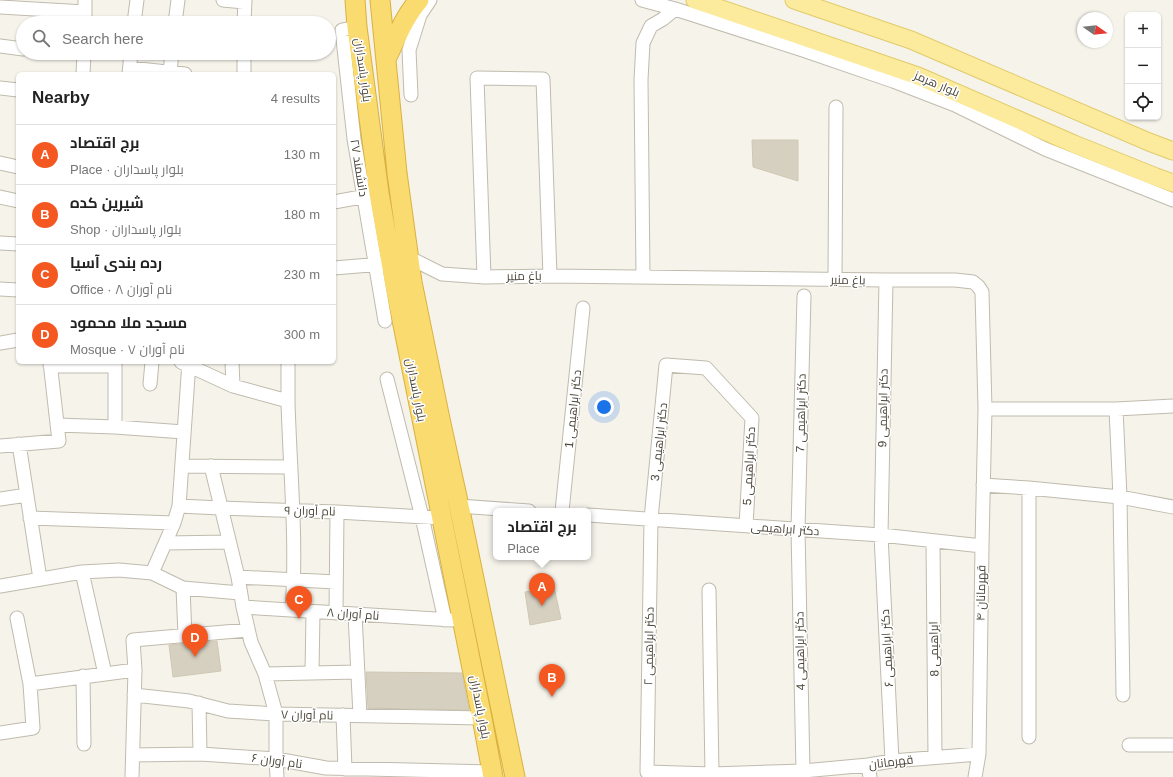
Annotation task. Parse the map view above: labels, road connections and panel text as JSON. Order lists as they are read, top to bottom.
{
  "streets": {
    "highway": ["بلوار پاسداران"],
    "main road": ["بلوار هرمز"],
    "street": [
      "باغ منیر",
      "دکتر ابراهیمی 9",
      "دکتر ابراهیمی 1",
      "دکتر ابراهیمی 7",
      "دکتر ابراهیمی 3",
      "دکتر ابراهیمی 5",
      "نام آوران ۹",
      "دکتر ابراهیمی",
      "قهرمانان ۴",
      "نام آوران ۸",
      "دکتر ابراهیمی ۲",
      "دکتر ابراهیمی ۶",
      "ابراهیمی 8",
      "دکتر ابراهیمی 4",
      "نام آوران ۷",
      "نام آوران ۶",
      "قهرمانان"
    ]
  },
  "crossings": [
    ["بلوار پاسداران", "باغ منیر"],
    ["بلوار پاسداران", "نام آوران ۹"],
    ["بلوار پاسداران", "نام آوران ۸"],
    ["بلوار پاسداران", "نام آوران ۷"],
    ["بلوار پاسداران", "نام آوران ۶"],
    ["باغ منیر", "دکتر ابراهیمی 9"],
    ["باغ منیر", "قهرمانان ۴"],
    ["دکتر ابراهیمی 9", "دکتر ابراهیمی"],
    ["دکتر ابراهیمی 9", "دکتر ابراهیمی ۶"],
    ["دکتر ابراهیمی 7", "دکتر ابراهیمی"],
    ["دکتر ابراهیمی 7", "دکتر ابراهیمی 4"],
    ["دکتر ابراهیمی 3", "دکتر ابراهیمی 5"],
    ["دکتر ابراهیمی 3", "دکتر ابراهیمی"],
    ["دکتر ابراهیمی 3", "دکتر ابراهیمی ۲"],
    ["دکتر ابراهیمی 5", "دکتر ابراهیمی"],
    ["دکتر ابراهیمی", "قهرمانان ۴"],
    ["دکتر ابراهیمی", "دکتر ابراهیمی ۲"],
    ["دکتر ابراهیمی", "دکتر ابراهیمی ۶"],
    ["دکتر ابراهیمی", "ابراهیمی 8"],
    ["دکتر ابراهیمی", "دکتر ابراهیمی 4"],
    ["قهرمانان ۴", "قهرمانان"],
    ["دکتر ابراهیمی ۲", "قهرمانان"],
    ["دکتر ابراهیمی ۶", "قهرمانان"],
    ["ابراهیمی 8", "قهرمانان"],
    ["دکتر ابراهیمی 4", "قهرمانان"]
  ],
  "north": "right",
  "page": {
    "map_buttons": ["+", "−"],
    "search": "Search here",
    "heading": ["Nearby", "4 results"],
    "list": [
      {
        "mark": "A",
        "name": "برج اقتصاد",
        "note": "Place · بلوار پاسداران",
        "value": "130 m"
      },
      {
        "mark": "B",
        "name": "شیرین کده",
        "note": "Shop · بلوار پاسداران",
        "value": "180 m"
      },
      {
        "mark": "C",
        "name": "رده بندی آسیا",
        "note": "Office · نام آوران ۸",
        "value": "230 m"
      },
      {
        "mark": "D",
        "name": "مسجد ملا محمود",
        "note": "Mosque · نام آوران ۷",
        "value": "300 m"
      }
    ],
    "popup": ["برج اقتصاد", "Place"],
    "pins": [
      "A",
      "C",
      "D",
      "B"
    ]
  }
}
